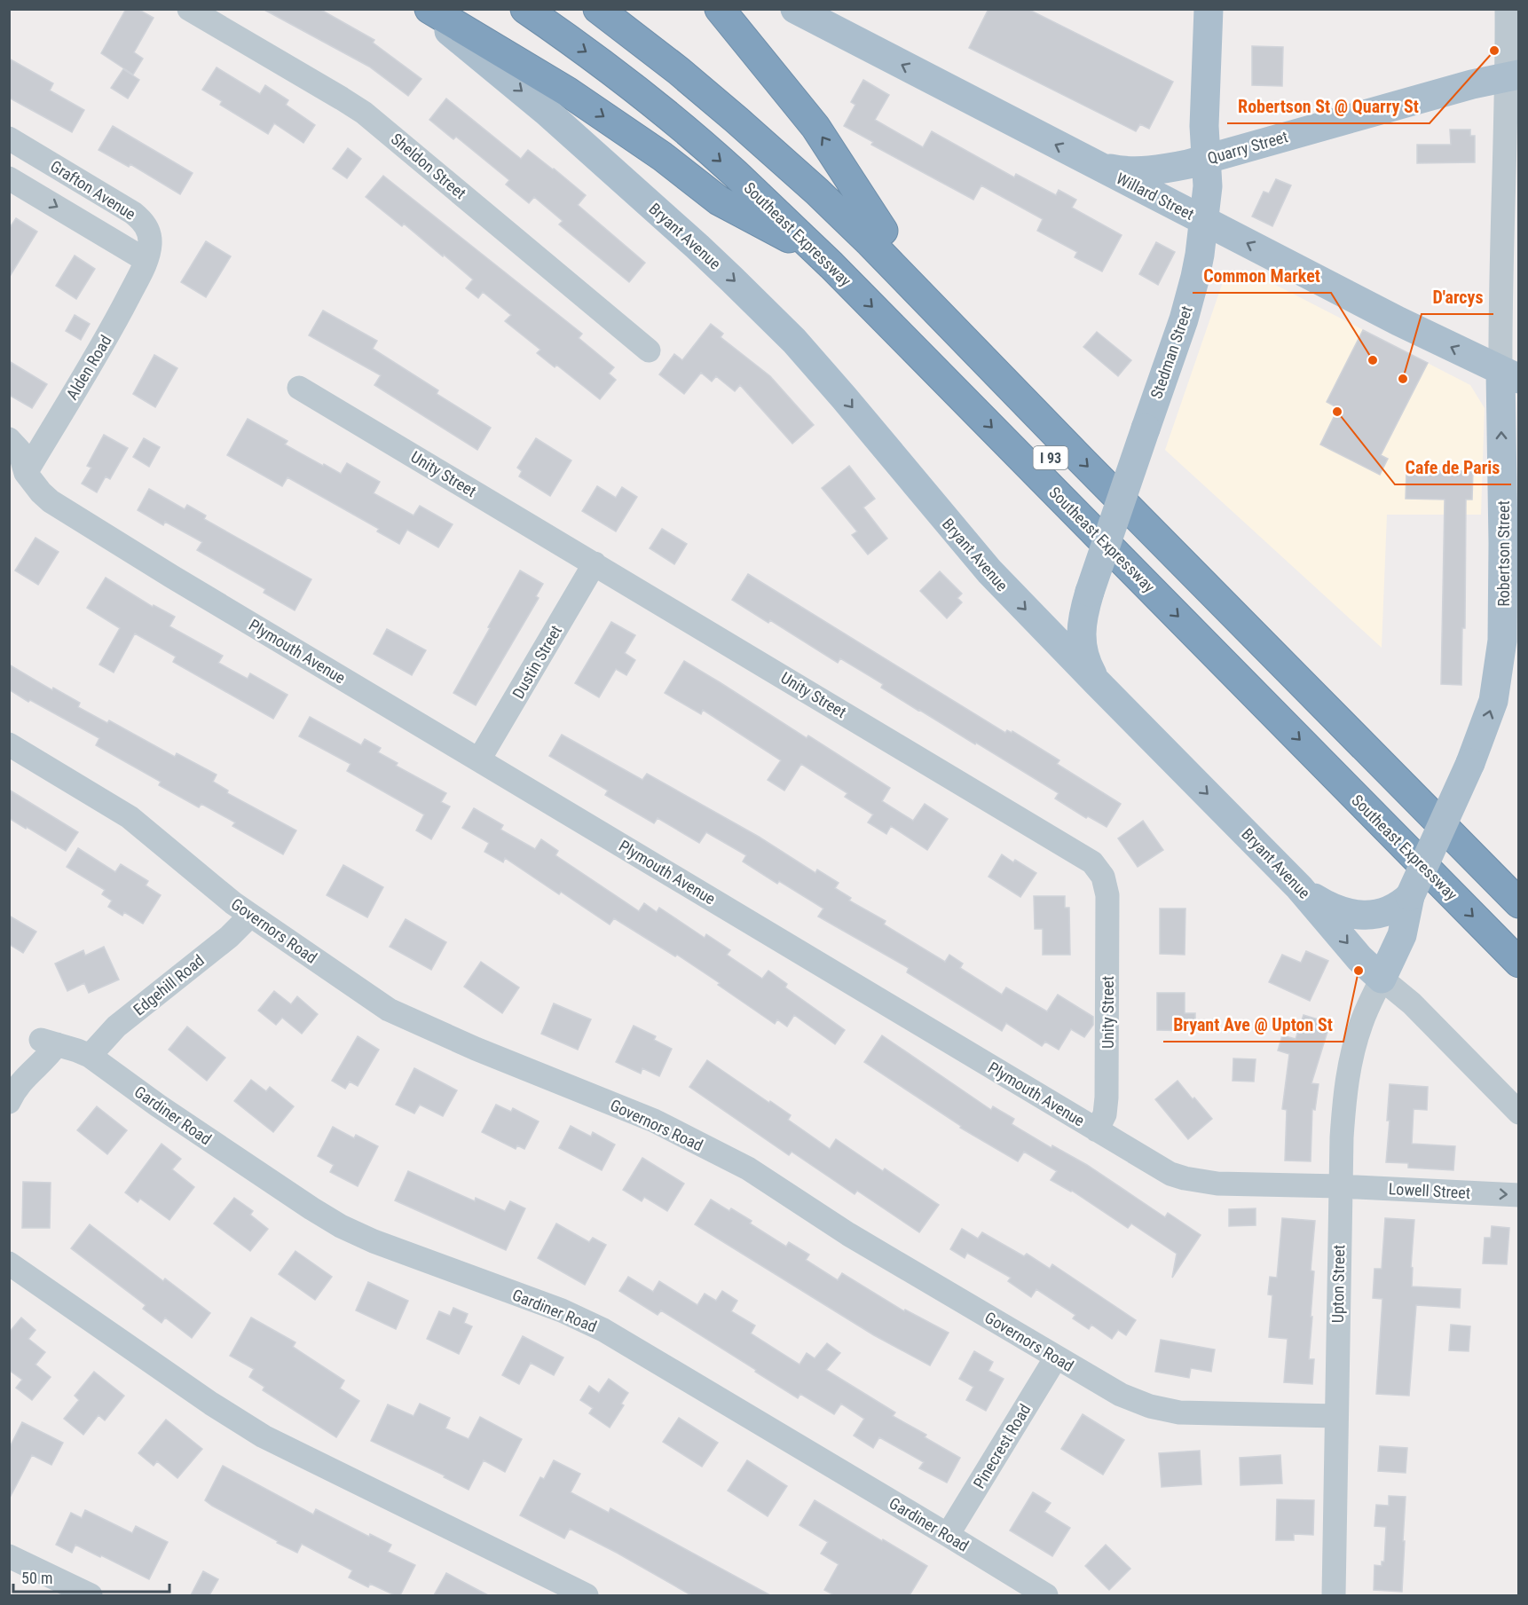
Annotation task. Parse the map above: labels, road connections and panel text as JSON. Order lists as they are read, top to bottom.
{
  "streets": {
    "highway": ["Southeast Expressway", "I 93"],
    "main road": [
      "Quarry Street",
      "Willard Street",
      "Bryant Avenue",
      "Stedman Street",
      "Robertson Street"
    ],
    "street": [
      "Sheldon Street",
      "Grafton Avenue",
      "Alden Road",
      "Unity Street",
      "Plymouth Avenue",
      "Dustin Street",
      "Governors Road",
      "Edgehill Road",
      "Gardiner Road",
      "Lowell Street",
      "Upton Street",
      "Pinecrest Road"
    ]
  },
  "crossings": [
    ["Quarry Street", "Willard Street"],
    ["Quarry Street", "Stedman Street"],
    ["Quarry Street", "Robertson Street"],
    ["Grafton Avenue", "Alden Road"],
    ["Willard Street", "Stedman Street"],
    ["Willard Street", "Robertson Street"],
    ["Bryant Avenue", "Stedman Street"],
    ["Bryant Avenue", "Robertson Street"],
    ["Bryant Avenue", "Upton Street"],
    ["Alden Road", "Plymouth Avenue"],
    ["Unity Street", "Plymouth Avenue"],
    ["Unity Street", "Dustin Street"],
    ["Robertson Street", "Upton Street"],
    ["Plymouth Avenue", "Dustin Street"],
    ["Plymouth Avenue", "Lowell Street"],
    ["Plymouth Avenue", "Upton Street"],
    ["Governors Road", "Edgehill Road"],
    ["Governors Road", "Upton Street"],
    ["Governors Road", "Pinecrest Road"],
    ["Edgehill Road", "Gardiner Road"],
    ["Gardiner Road", "Pinecrest Road"],
    ["Lowell Street", "Upton Street"]
  ],
  "one_way": [
    "Willard Street",
    "Bryant Avenue",
    "Robertson Street",
    "Lowell Street"
  ],
  "places": [
    "Robertson St @ Quarry St",
    "Common Market",
    "D'arcys",
    "Cafe de Paris",
    "Bryant Ave @ Upton St"
  ],
  "scale_bar": "50 m"
}
